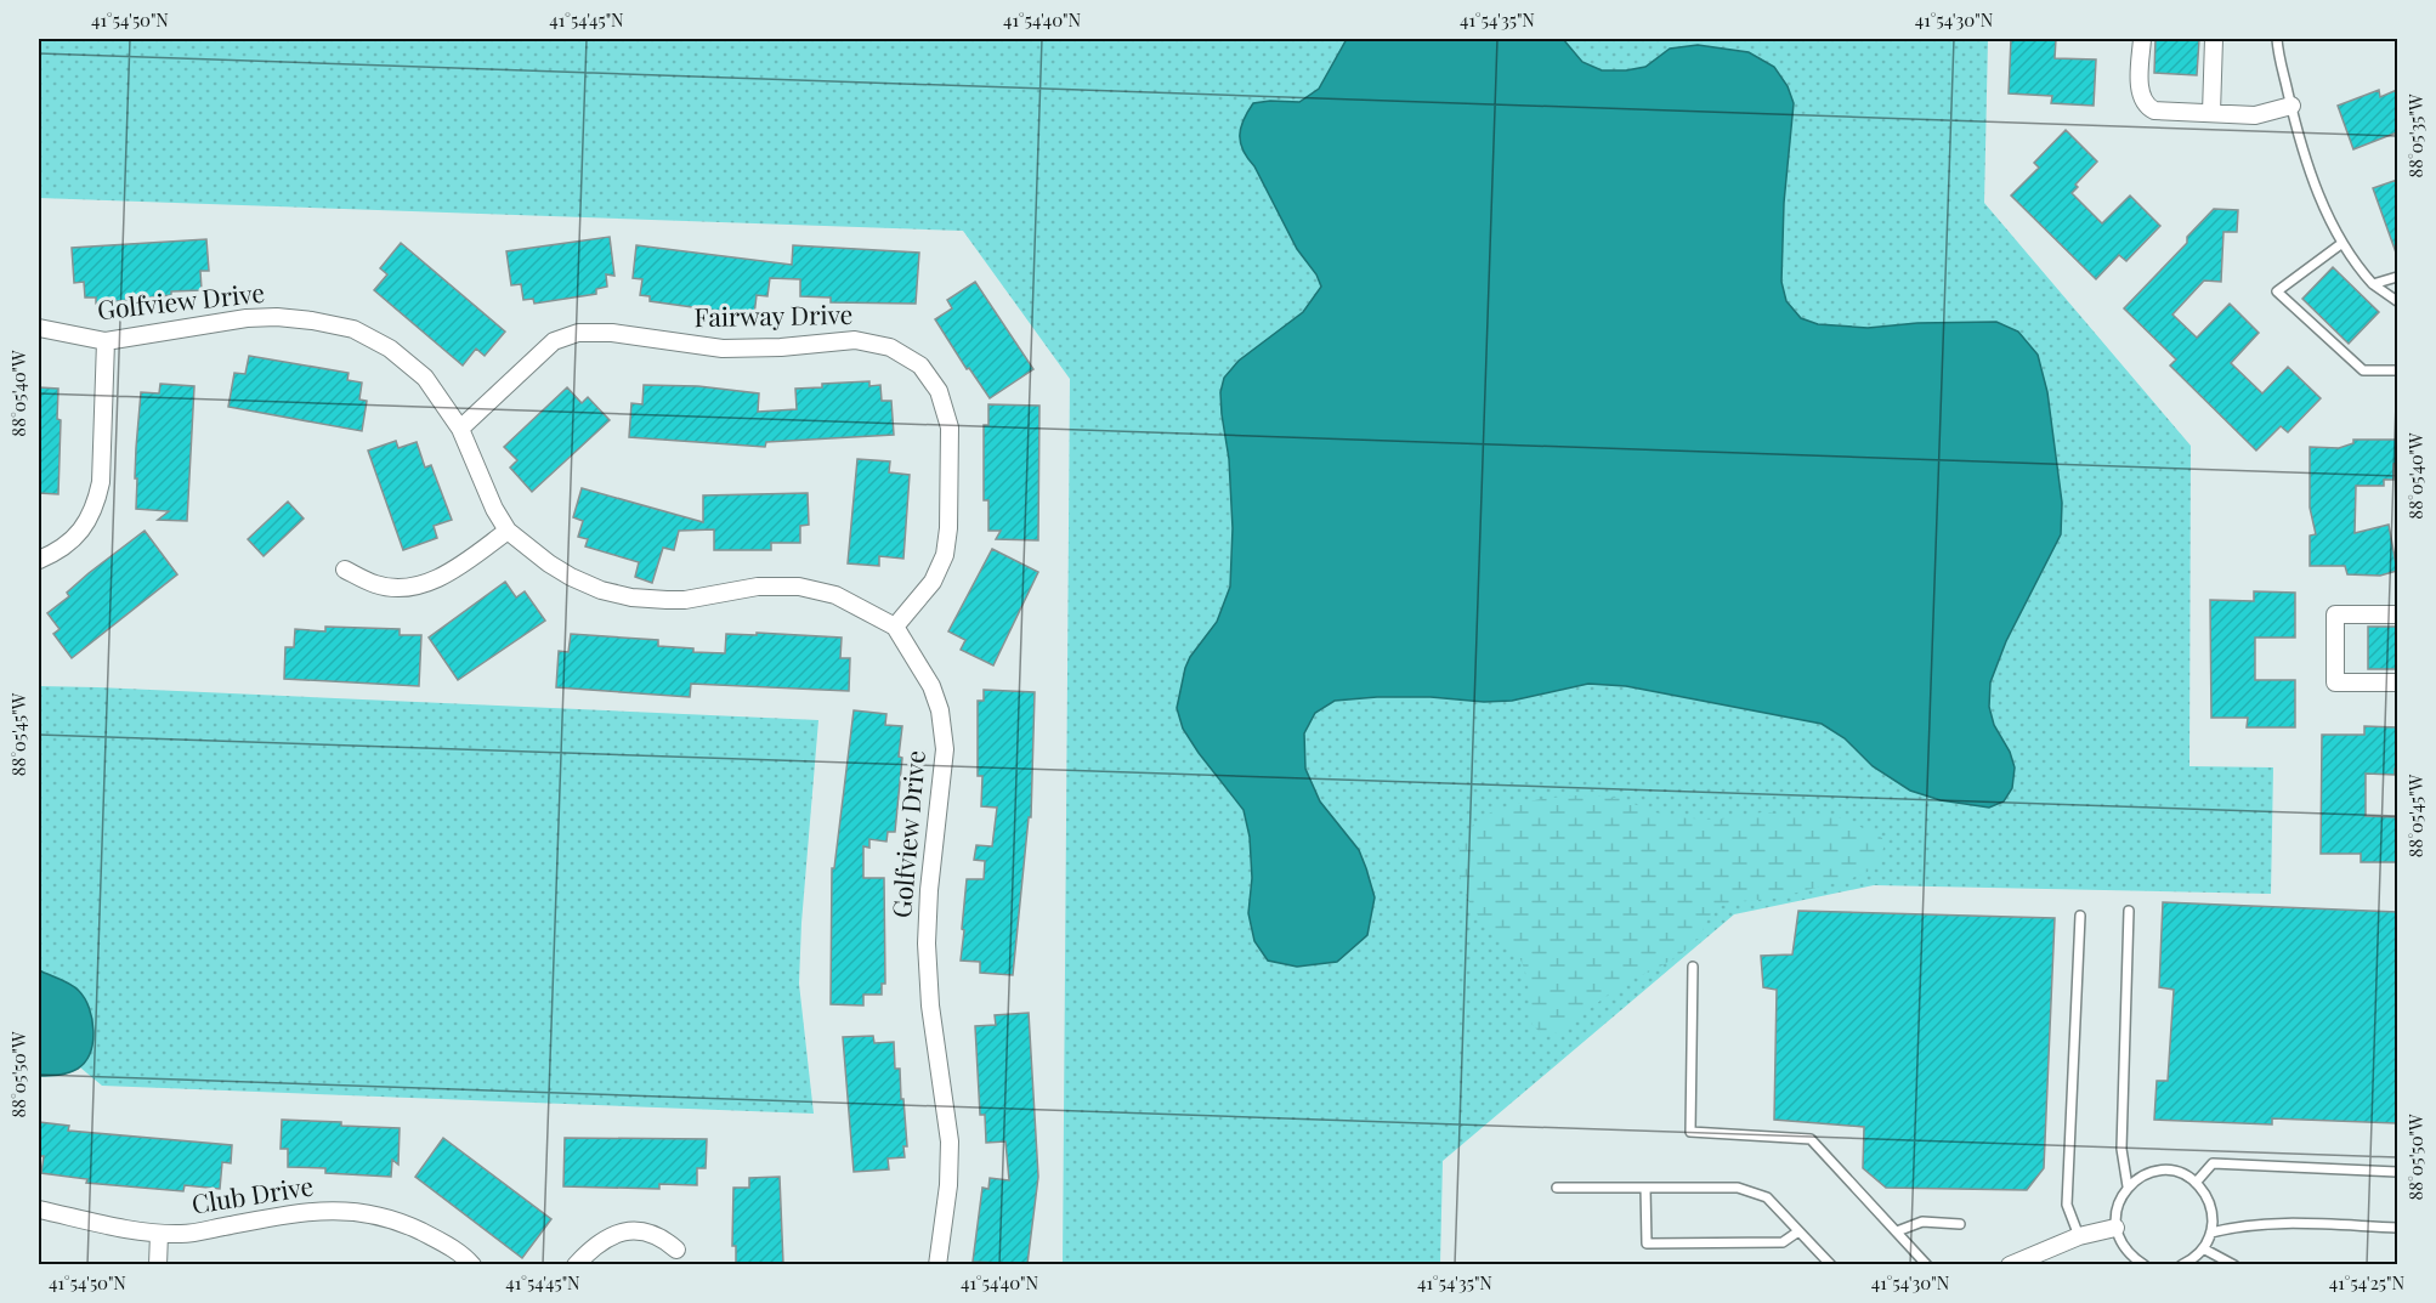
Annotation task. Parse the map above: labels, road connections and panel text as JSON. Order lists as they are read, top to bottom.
{
  "streets": {
    "street": ["Golfview Drive", "Fairway Drive", "Club Drive"]
  },
  "crossings": [
    ["Golfview Drive", "Fairway Drive"]
  ],
  "coordinates": [
    "41°54'50\"N",
    "41°54'45\"N",
    "41°54'40\"N",
    "41°54'35\"N",
    "41°54'30\"N",
    "88°05'35\"W",
    "88°05'40\"W",
    "88°05'45\"W",
    "88°05'50\"W",
    "41°54'25\"N"
  ]
}
